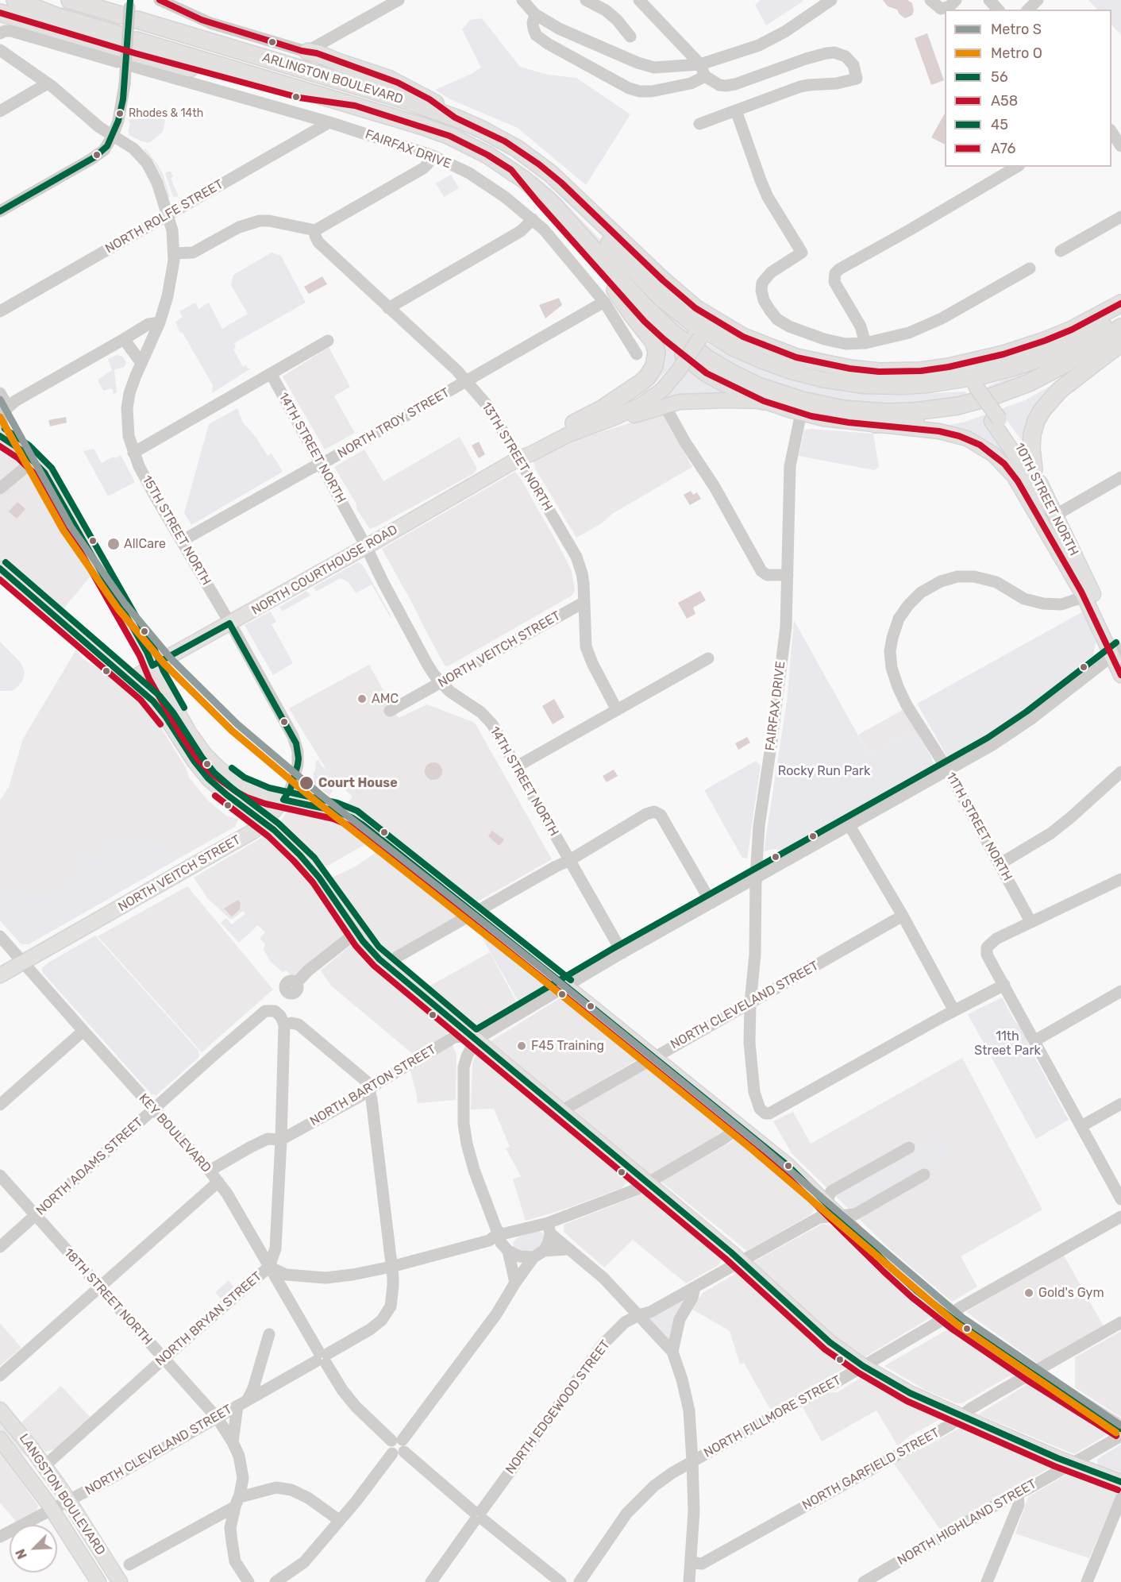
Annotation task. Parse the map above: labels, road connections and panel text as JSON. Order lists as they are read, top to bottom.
{
  "streets": {
    "highway": ["ARLINGTON BOULEVARD"],
    "main road": [
      "10TH STREET NORTH",
      "NORTH COURTHOUSE ROAD",
      "NORTH VEITCH STREET",
      "LANGSTON BOULEVARD"
    ],
    "street": [
      "FAIRFAX DRIVE",
      "NORTH ROLFE STREET",
      "NORTH TROY STREET",
      "14TH STREET NORTH",
      "13TH STREET NORTH",
      "15TH STREET NORTH",
      "11TH STREET NORTH",
      "NORTH CLEVELAND STREET",
      "NORTH BARTON STREET",
      "KEY BOULEVARD",
      "NORTH ADAMS STREET",
      "18TH STREET NORTH",
      "NORTH BRYAN STREET",
      "NORTH EDGEWOOD STREET",
      "NORTH FILLMORE STREET",
      "NORTH GARFIELD STREET",
      "NORTH HIGHLAND STREET"
    ]
  },
  "crossings": [
    ["ARLINGTON BOULEVARD", "FAIRFAX DRIVE"],
    ["FAIRFAX DRIVE", "NORTH ROLFE STREET"],
    ["FAIRFAX DRIVE", "NORTH TROY STREET"],
    ["FAIRFAX DRIVE", "NORTH CLEVELAND STREET"],
    ["NORTH TROY STREET", "14TH STREET NORTH"],
    ["NORTH TROY STREET", "13TH STREET NORTH"],
    ["NORTH TROY STREET", "15TH STREET NORTH"],
    ["14TH STREET NORTH", "NORTH COURTHOUSE ROAD"],
    ["14TH STREET NORTH", "NORTH VEITCH STREET"],
    ["13TH STREET NORTH", "NORTH COURTHOUSE ROAD"],
    ["13TH STREET NORTH", "NORTH VEITCH STREET"],
    ["10TH STREET NORTH", "11TH STREET NORTH"],
    ["15TH STREET NORTH", "NORTH COURTHOUSE ROAD"],
    ["15TH STREET NORTH", "NORTH VEITCH STREET"],
    ["NORTH VEITCH STREET", "KEY BOULEVARD"],
    ["NORTH CLEVELAND STREET", "NORTH BARTON STREET"],
    ["NORTH CLEVELAND STREET", "KEY BOULEVARD"],
    ["NORTH CLEVELAND STREET", "18TH STREET NORTH"],
    ["NORTH CLEVELAND STREET", "NORTH BRYAN STREET"],
    ["NORTH CLEVELAND STREET", "LANGSTON BOULEVARD"],
    ["NORTH BARTON STREET", "KEY BOULEVARD"],
    ["KEY BOULEVARD", "NORTH ADAMS STREET"],
    ["KEY BOULEVARD", "NORTH BRYAN STREET"],
    ["NORTH ADAMS STREET", "18TH STREET NORTH"],
    ["18TH STREET NORTH", "NORTH BRYAN STREET"],
    ["NORTH BRYAN STREET", "LANGSTON BOULEVARD"]
  ],
  "parks": ["Rocky Run Park", "11th Street Park"],
  "places": [
    "Rhodes & 14th",
    "AllCare",
    "AMC",
    "Court House",
    "F45 Training",
    "Gold's Gym"
  ],
  "lines": [
    "transit line 56",
    "transit line A76",
    "metro line S",
    "metro line O",
    "transit line 45",
    "transit line A58"
  ],
  "legend": [
    "Metro S",
    "Metro O",
    "56",
    "A58",
    "45",
    "A76"
  ],
  "north": "bottom left"
}
